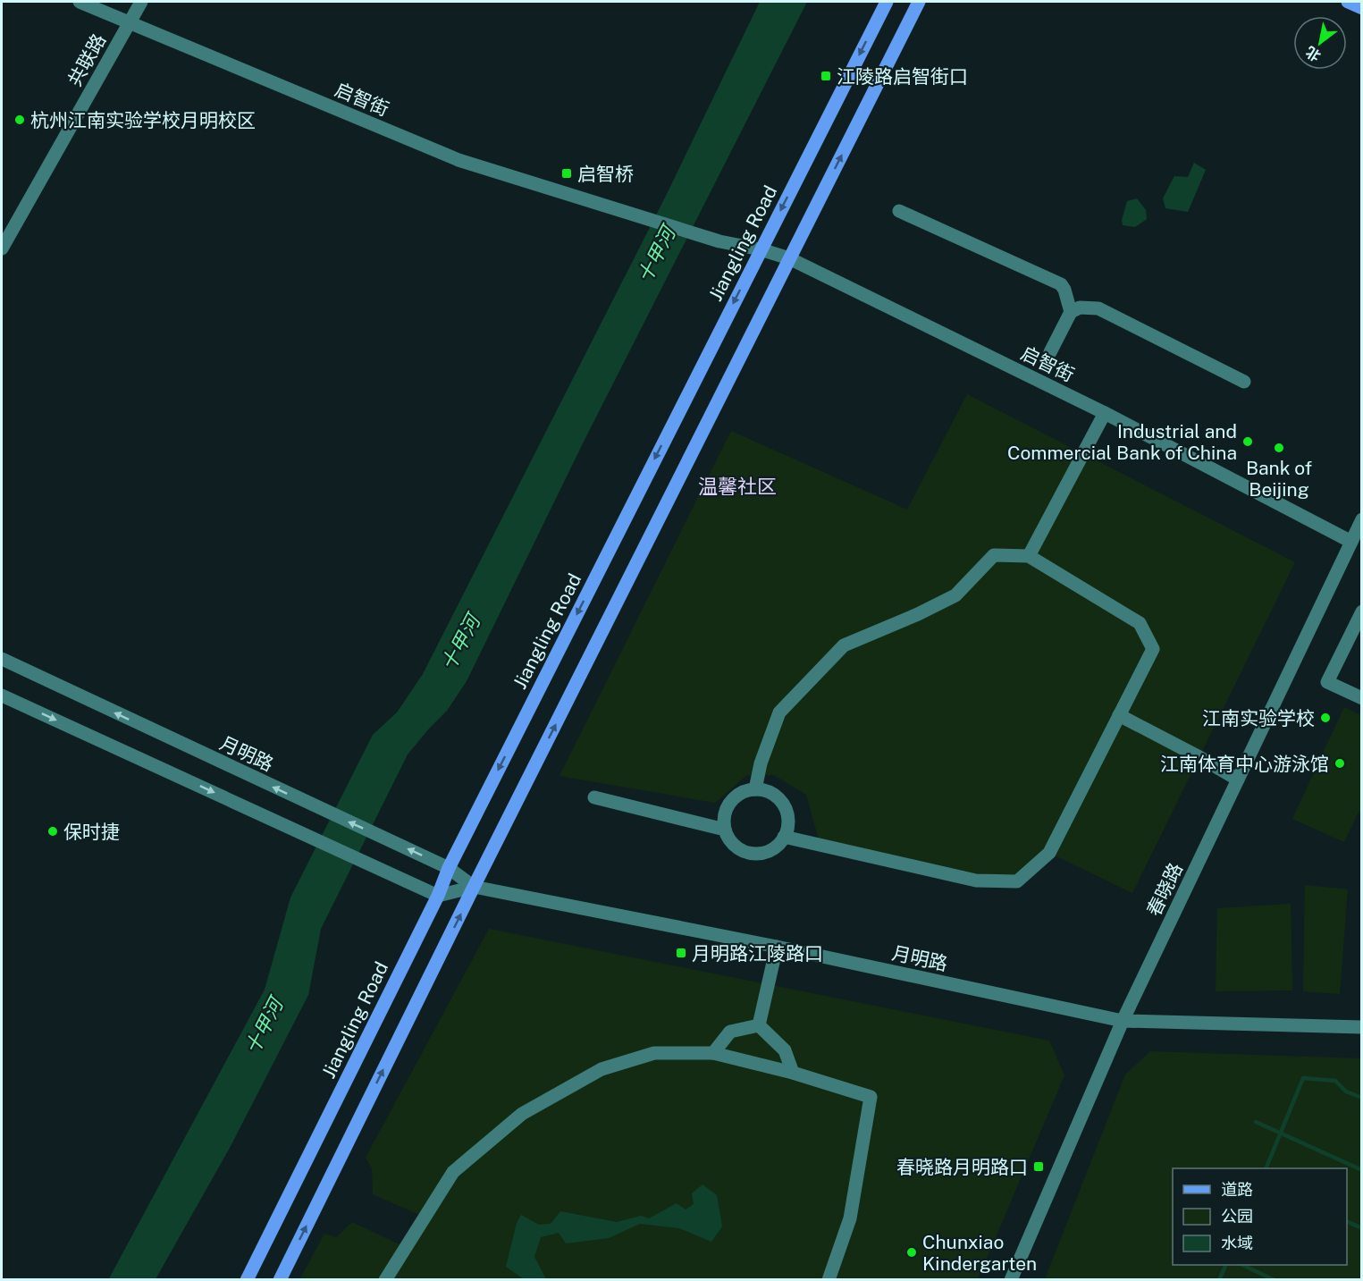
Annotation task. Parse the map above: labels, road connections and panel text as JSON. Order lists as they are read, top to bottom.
{
  "streets": {
    "main road": ["Jiangling Road"],
    "street": [
      "共联路",
      "启智街",
      "月明路",
      "春晓路"
    ]
  },
  "crossings": [
    ["共联路", "启智街"],
    ["启智街", "Jiangling Road"],
    ["启智街", "春晓路"],
    ["Jiangling Road", "月明路"],
    ["月明路", "春晓路"]
  ],
  "districts": ["温馨社区"],
  "water": ["十甲河"],
  "places": {
    "transit": [
      "江陵路启智街口",
      "启智桥",
      "月明路江陵路口",
      "春晓路月明路口"
    ],
    "other": [
      "杭州江南实验学校月明校区",
      "Industrial and Commercial Bank of China",
      "Bank of Beijing",
      "江南实验学校",
      "江南体育中心游泳馆",
      "保时捷",
      "Chunxiao Kindergarten"
    ]
  },
  "legend": ["道路", "公园", "水域"],
  "north": "bottom left"
}
